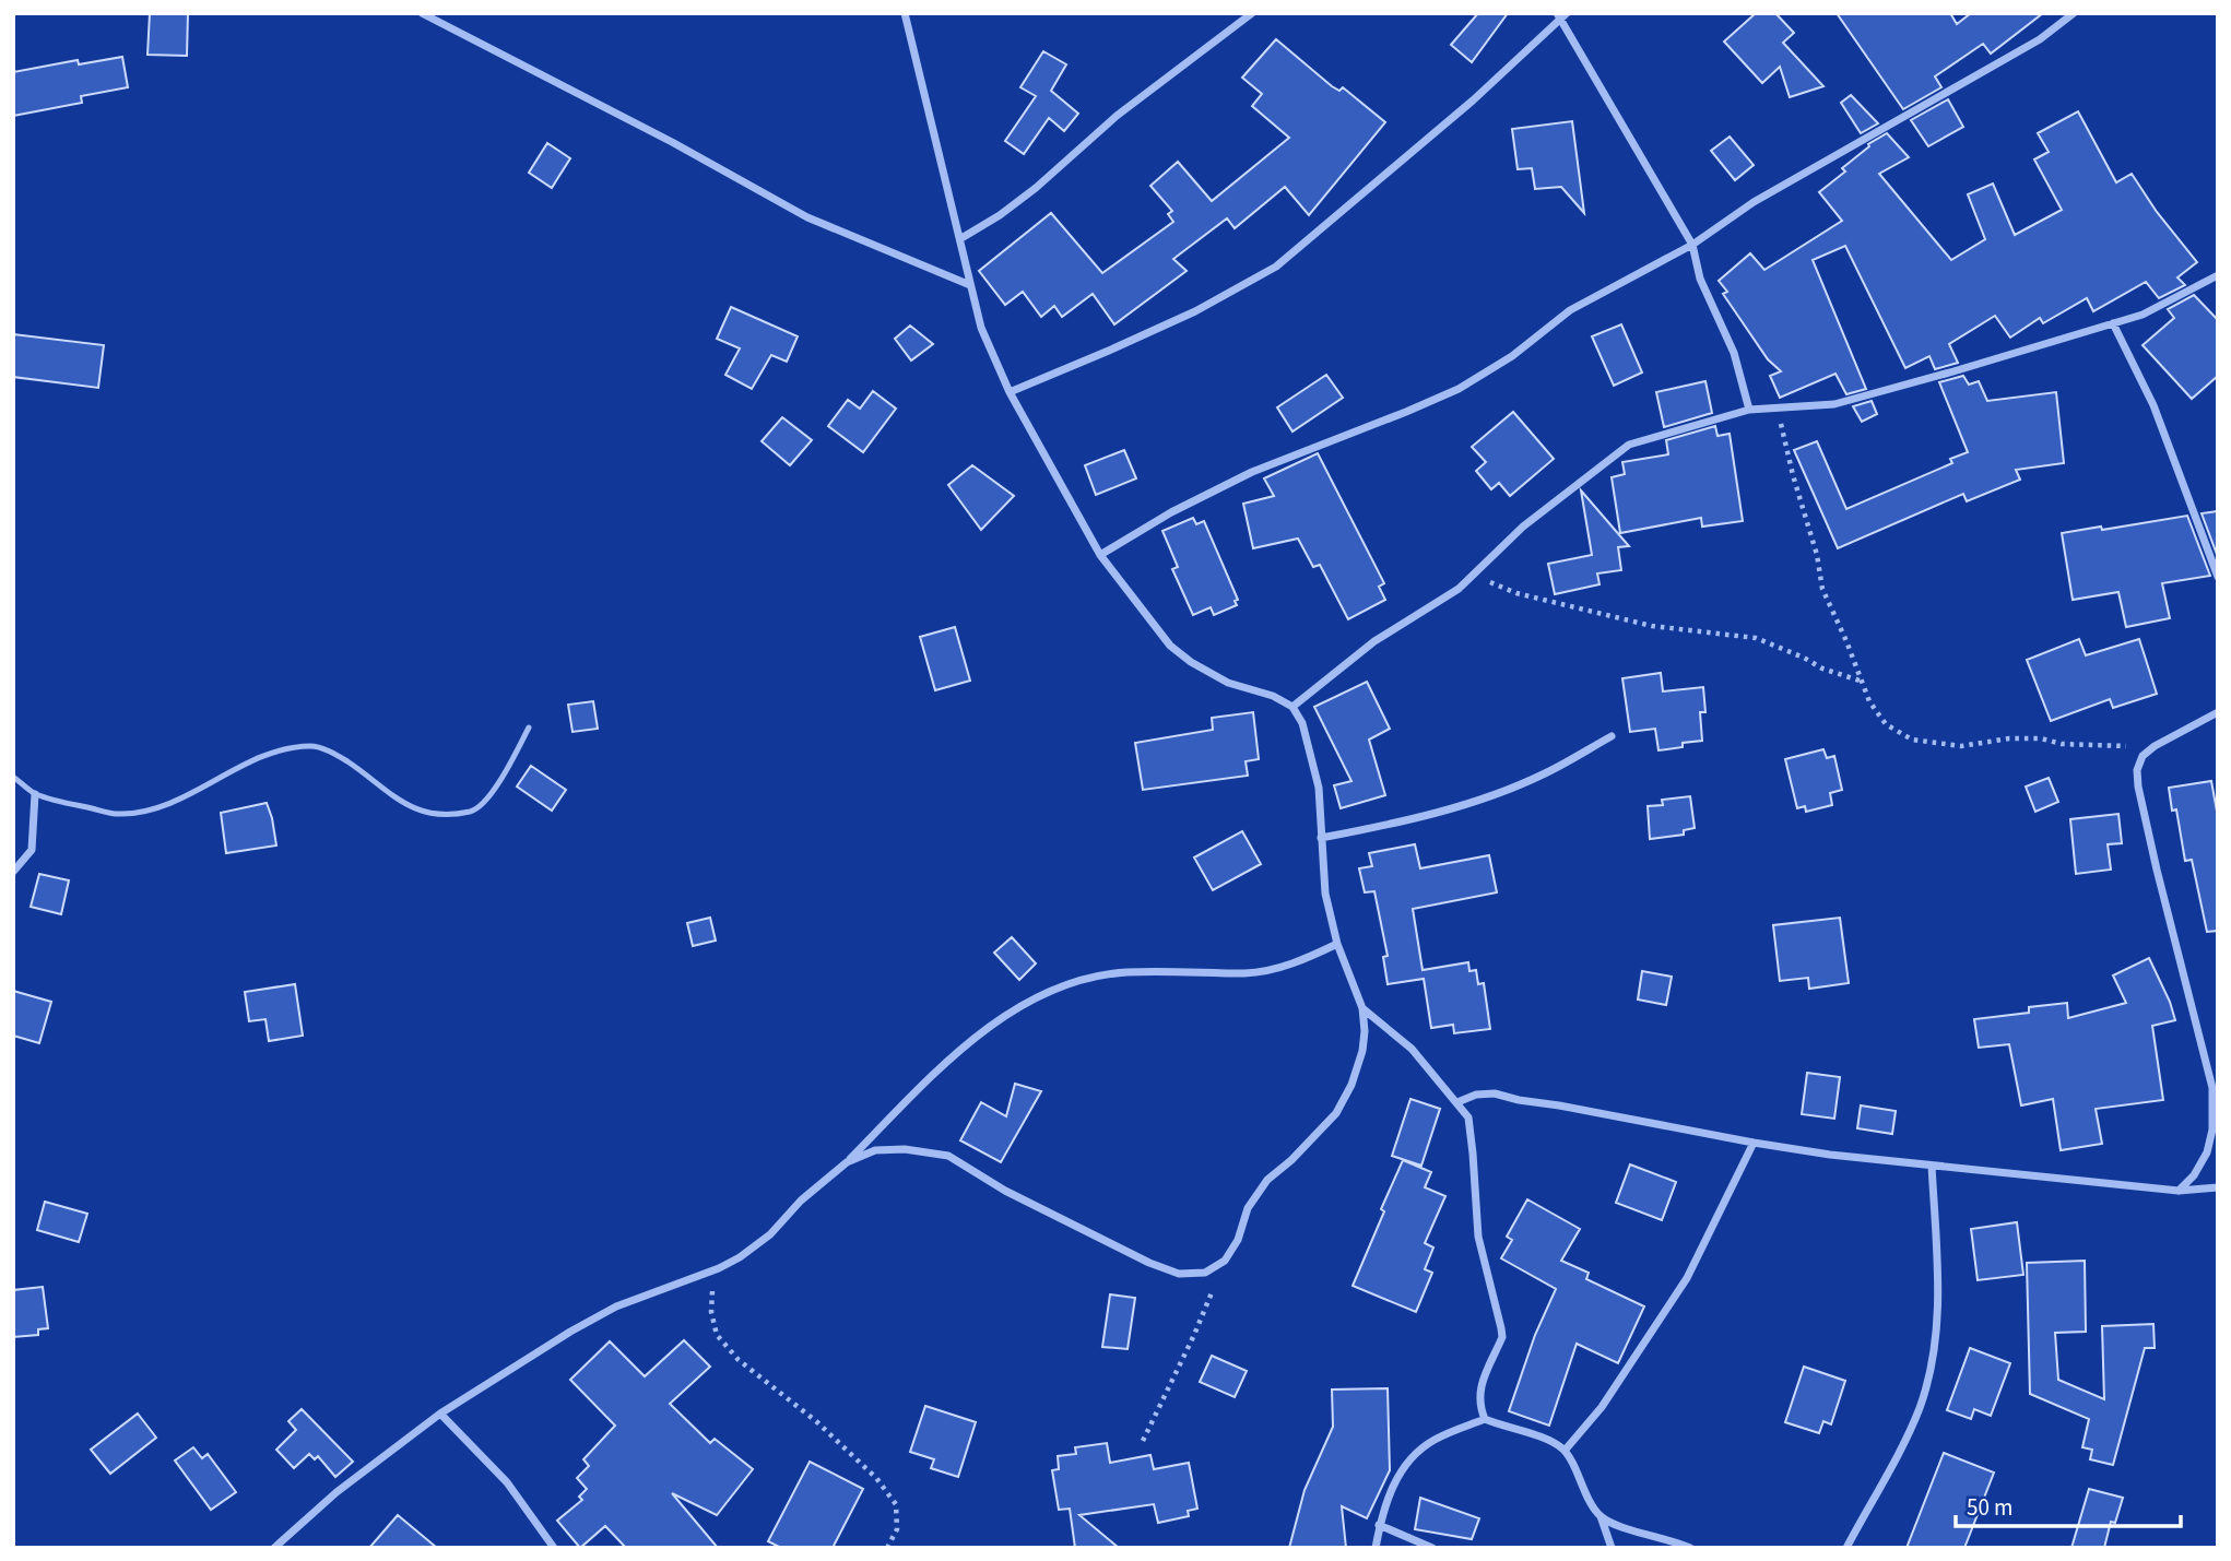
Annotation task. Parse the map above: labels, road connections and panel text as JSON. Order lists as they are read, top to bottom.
{
  "scale_bar": "50 m"
}
